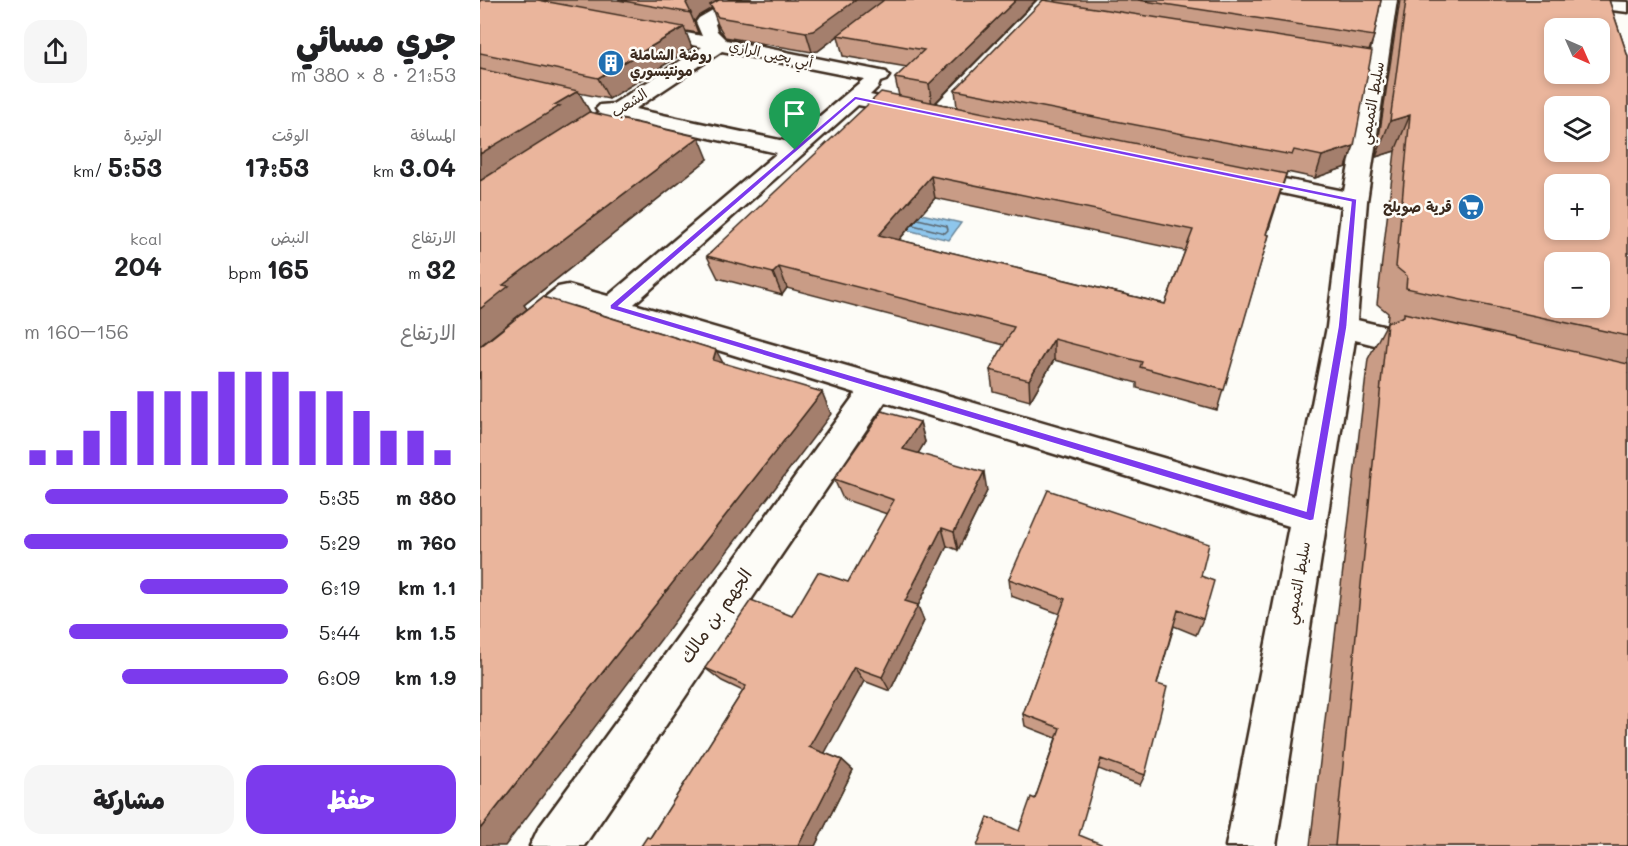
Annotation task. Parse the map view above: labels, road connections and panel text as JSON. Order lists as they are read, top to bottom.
{
  "streets": {
    "street": [
      "أبي يحيى الرازي",
      "الشعب",
      "سليط التميمي",
      "الجهم بن مالك"
    ]
  },
  "crossings": [
    ["أبي يحيى الرازي", "الشعب"]
  ],
  "places": {
    "building": ["روضة الشاملة مونتيسوري"],
    "supermarket": ["قرية صويلح"]
  },
  "north": "bottom right",
  "page": {
    "heading": ["جري مسائي", "21:53 · 8 × 380 m"],
    "map_buttons": ["+", "−"],
    "stats": [
      ["المسافة", "3.04 km"],
      ["الوقت", "17:53"],
      ["الوتيرة", "5:53 /km"],
      ["الارتفاع", "32 m"],
      ["النبض", "165 bpm"],
      ["kcal", "204"]
    ],
    "chart": ["الارتفاع", "156–160 m"],
    "list": [
      {
        "name": "380 m",
        "note": "5:35"
      },
      {
        "name": "760 m",
        "note": "5:29"
      },
      {
        "name": "1.1 km",
        "note": "6:19"
      },
      {
        "name": "1.5 km",
        "note": "5:44"
      },
      {
        "name": "1.9 km",
        "note": "6:09"
      }
    ],
    "buttons": ["حفظ", "مشاركة"]
  }
}
